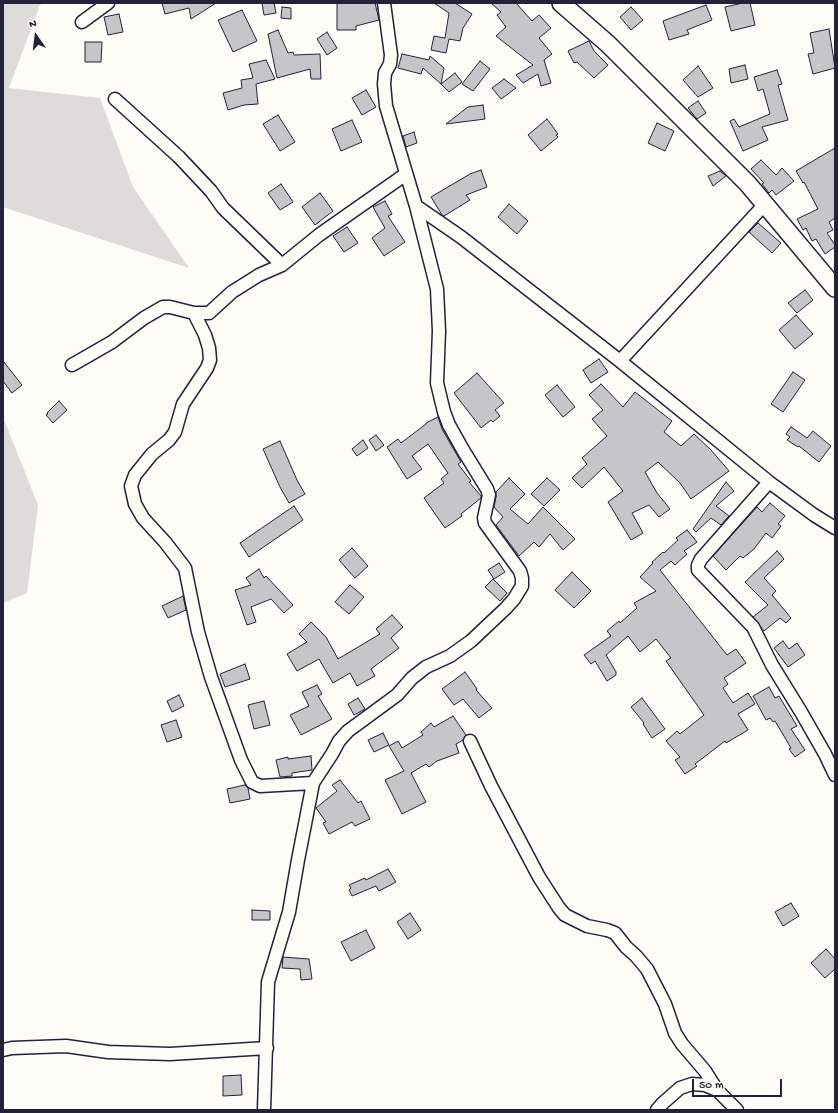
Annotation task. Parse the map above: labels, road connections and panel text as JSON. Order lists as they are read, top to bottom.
{
  "scale_bar": "50 m",
  "north": "top"
}
